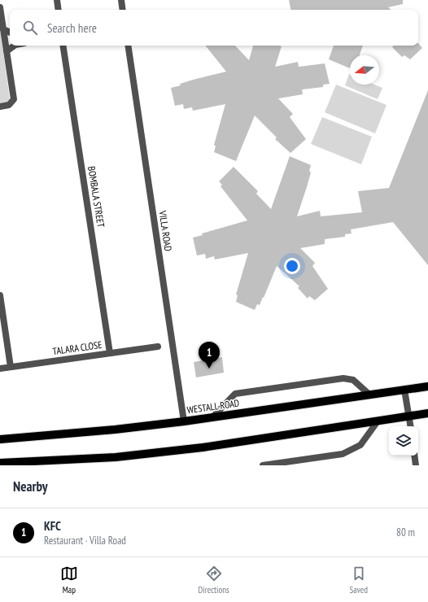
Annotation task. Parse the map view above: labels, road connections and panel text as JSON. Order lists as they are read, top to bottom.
{
  "streets": {
    "main road": ["WESTALL ROAD"],
    "street": ["BOMBALA STREET", "VILLA ROAD", "TALARA CLOSE"]
  },
  "crossings": [
    ["BOMBALA STREET", "TALARA CLOSE"],
    ["VILLA ROAD", "WESTALL ROAD"]
  ],
  "north": "left",
  "page": {
    "search": "Search here",
    "pins": "1",
    "heading": "Nearby",
    "list": [
      {
        "mark": "1",
        "name": "KFC",
        "note": "Restaurant · Villa Road",
        "value": "80 m"
      }
    ],
    "nav": ["Map", "Directions", "Saved"]
  }
}
